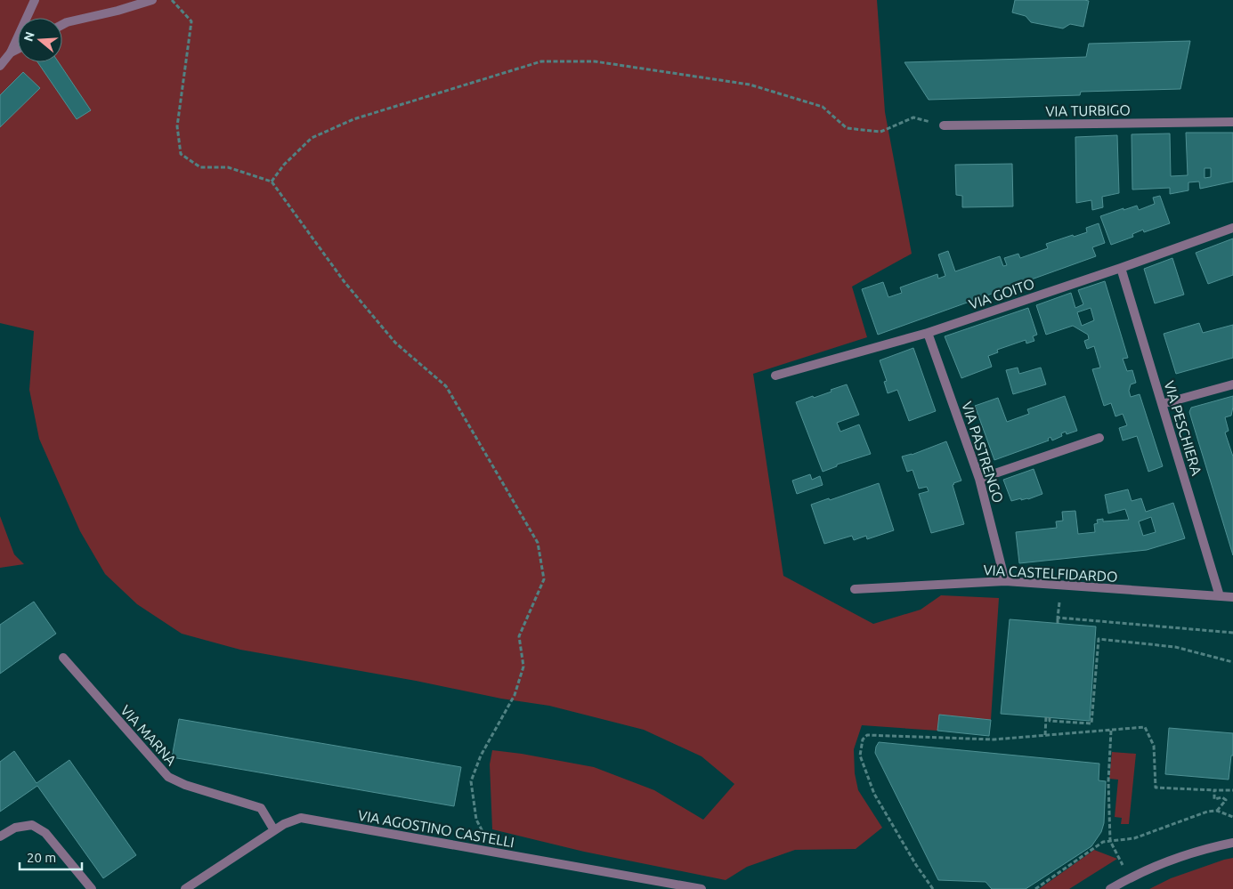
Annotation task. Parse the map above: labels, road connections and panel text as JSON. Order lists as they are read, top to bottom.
{
  "streets": {
    "street": [
      "VIA TURBIGO",
      "VIA GOITO",
      "VIA PESCHIERA",
      "VIA PASTRENGO",
      "VIA CASTELFIDARDO",
      "VIA MARNA",
      "VIA AGOSTINO CASTELLI"
    ]
  },
  "crossings": [
    ["VIA GOITO", "VIA PESCHIERA"],
    ["VIA GOITO", "VIA PASTRENGO"],
    ["VIA PESCHIERA", "VIA CASTELFIDARDO"],
    ["VIA PASTRENGO", "VIA CASTELFIDARDO"],
    ["VIA MARNA", "VIA AGOSTINO CASTELLI"]
  ],
  "scale_bar": "20 m",
  "north": "left"
}
